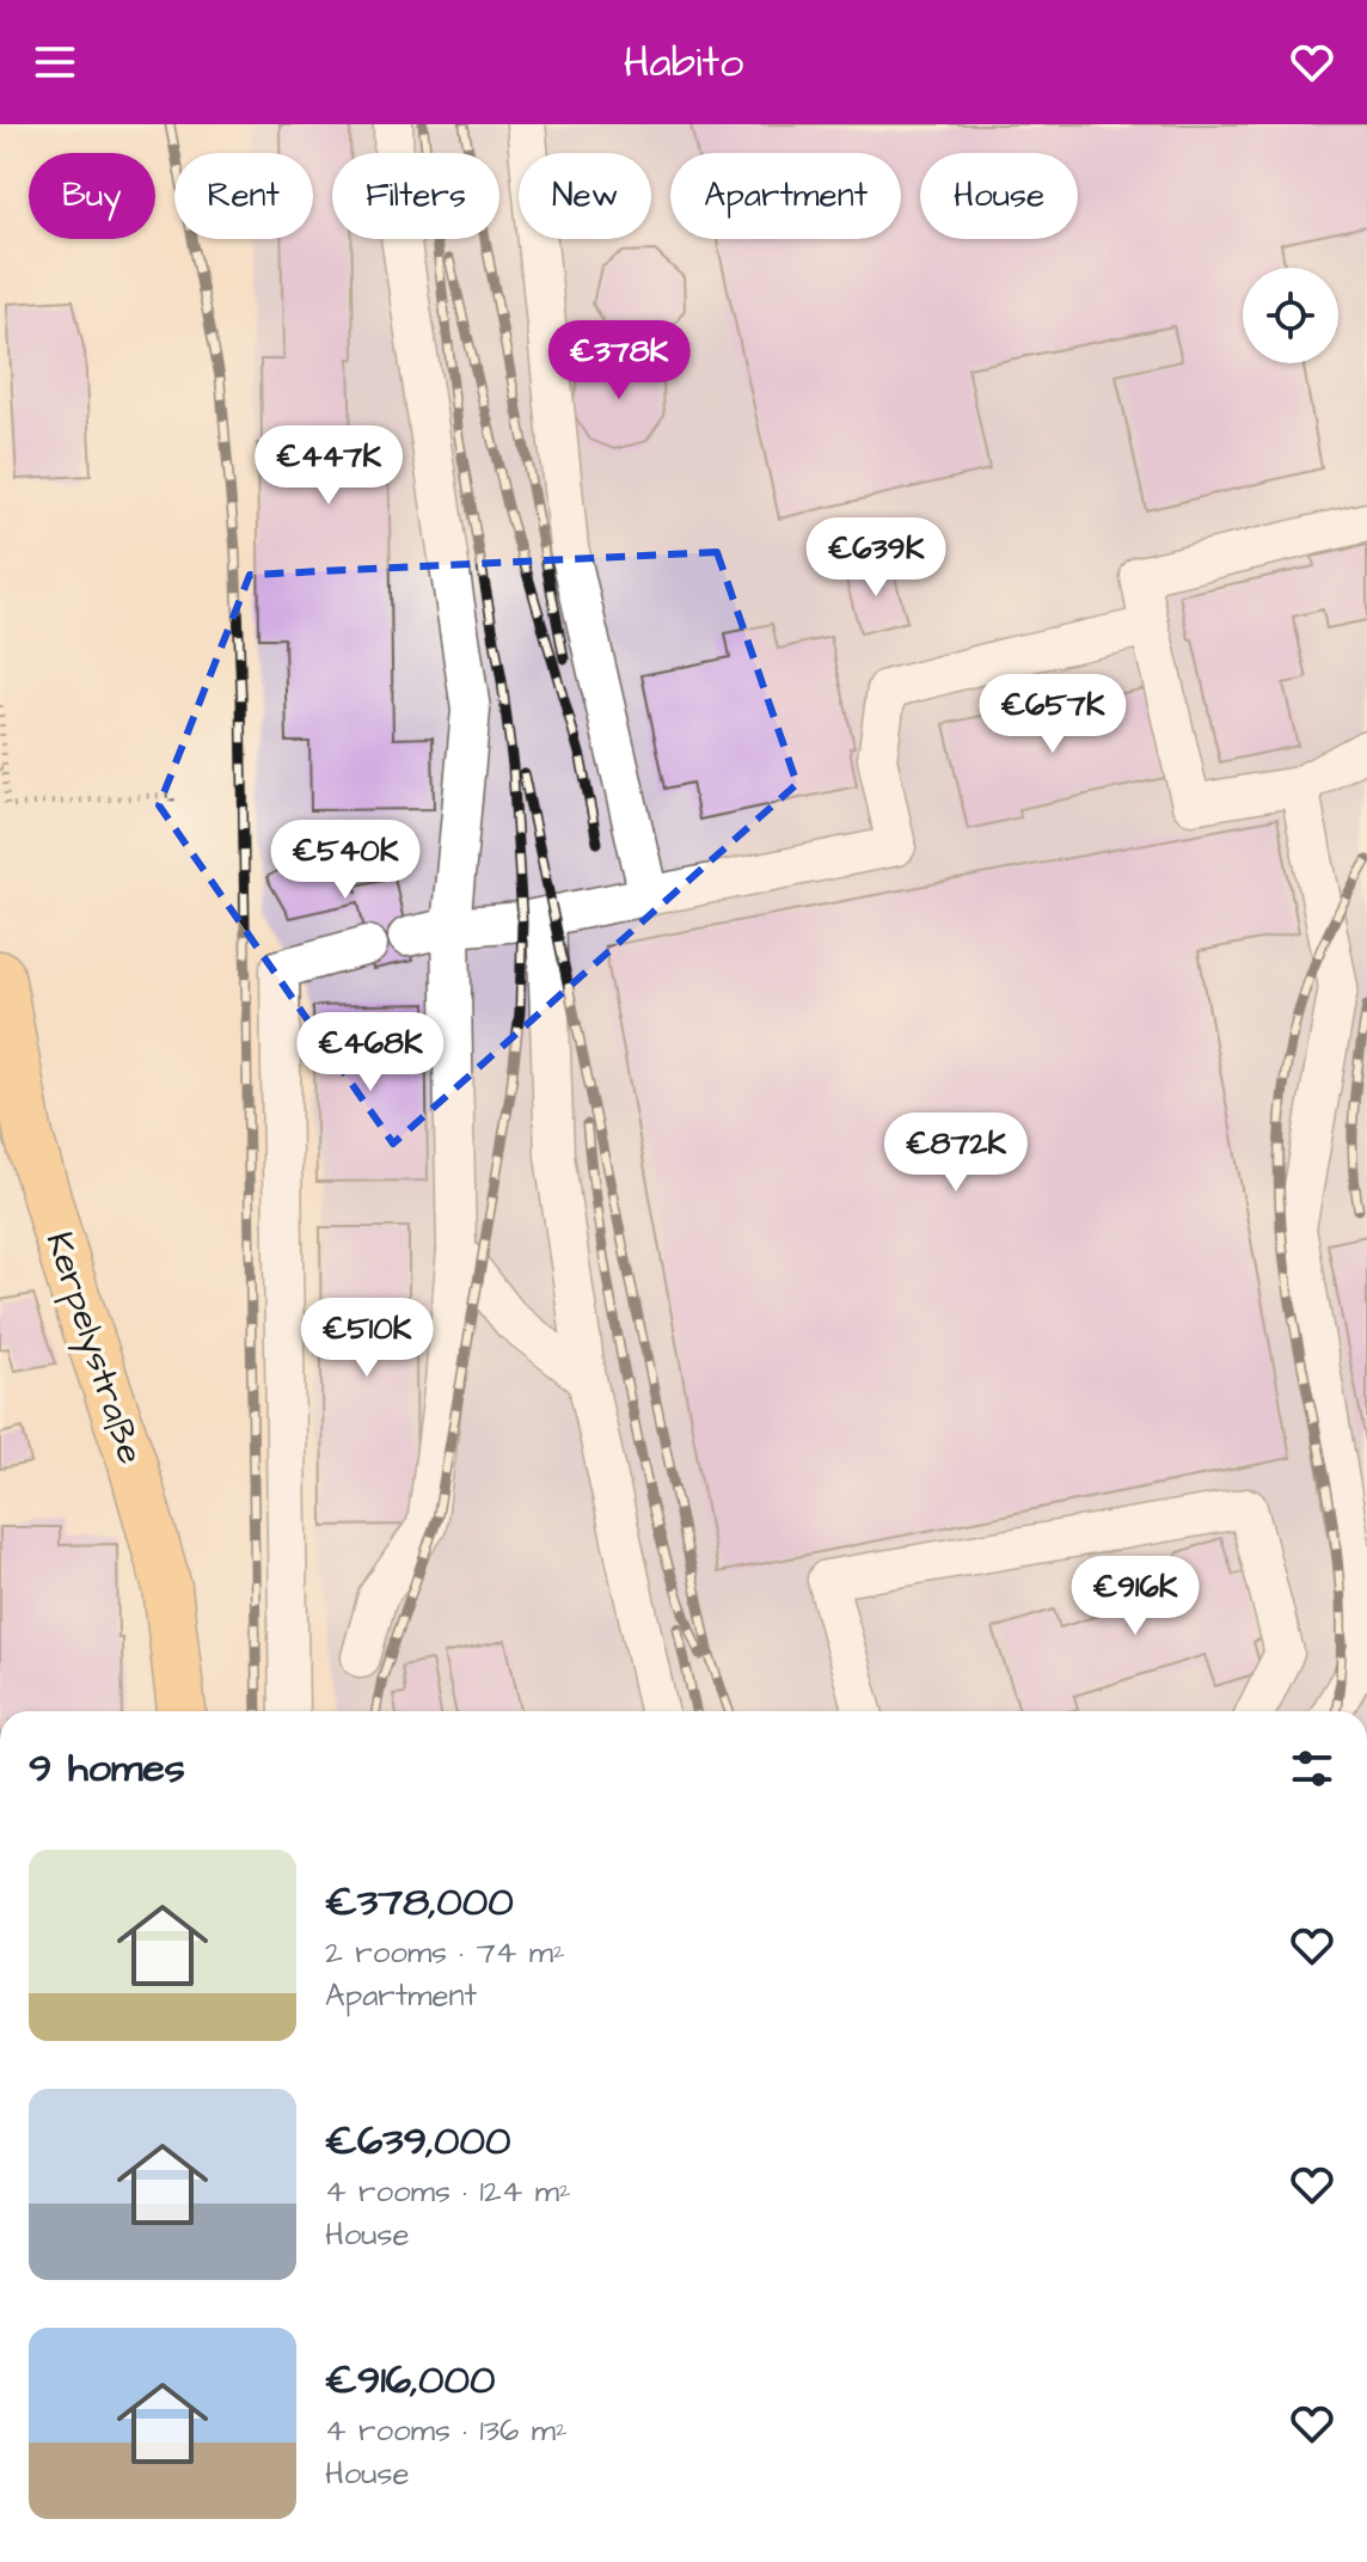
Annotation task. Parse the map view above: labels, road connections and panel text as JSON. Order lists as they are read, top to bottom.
{
  "streets": {
    "main road": ["Kerpelystraße"]
  },
  "page": {
    "header": "Habito",
    "chip": [
      "Buy",
      "Rent",
      "Filters",
      "New",
      "Apartment",
      "House"
    ],
    "price": [
      "€378K",
      "€447K",
      "€639K",
      "€657K",
      "€540K",
      "€468K",
      "€872K",
      "€510K",
      "€916K"
    ],
    "heading": "9 homes",
    "list": [
      {
        "name": "€378,000",
        "note": "2 rooms · 74 m² · Apartment"
      },
      {
        "name": "€639,000",
        "note": "4 rooms · 124 m² · House"
      },
      {
        "name": "€916,000",
        "note": "4 rooms · 136 m² · House"
      }
    ]
  }
}
